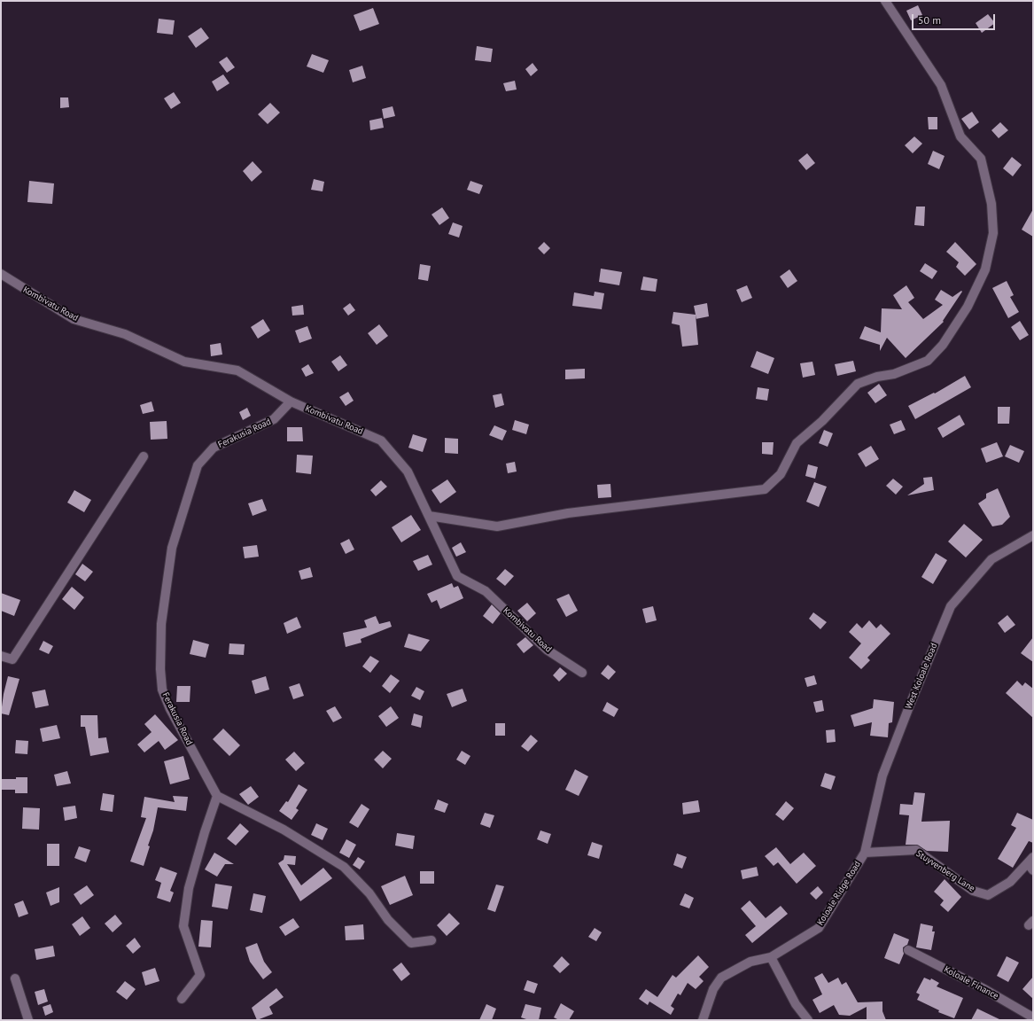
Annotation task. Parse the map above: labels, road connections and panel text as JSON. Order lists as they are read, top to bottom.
{
  "streets": {
    "street": [
      "Kombivatu Road",
      "Ferakusia Road",
      "West Koloale Road",
      "Stuyvenberg Lane",
      "Koloale Ridge Road",
      "Koloale Finance"
    ]
  },
  "crossings": [
    ["Kombivatu Road", "Ferakusia Road"],
    ["West Koloale Road", "Stuyvenberg Lane"],
    ["West Koloale Road", "Koloale Ridge Road"],
    ["Stuyvenberg Lane", "Koloale Ridge Road"]
  ],
  "scale_bar": "50 m"
}
